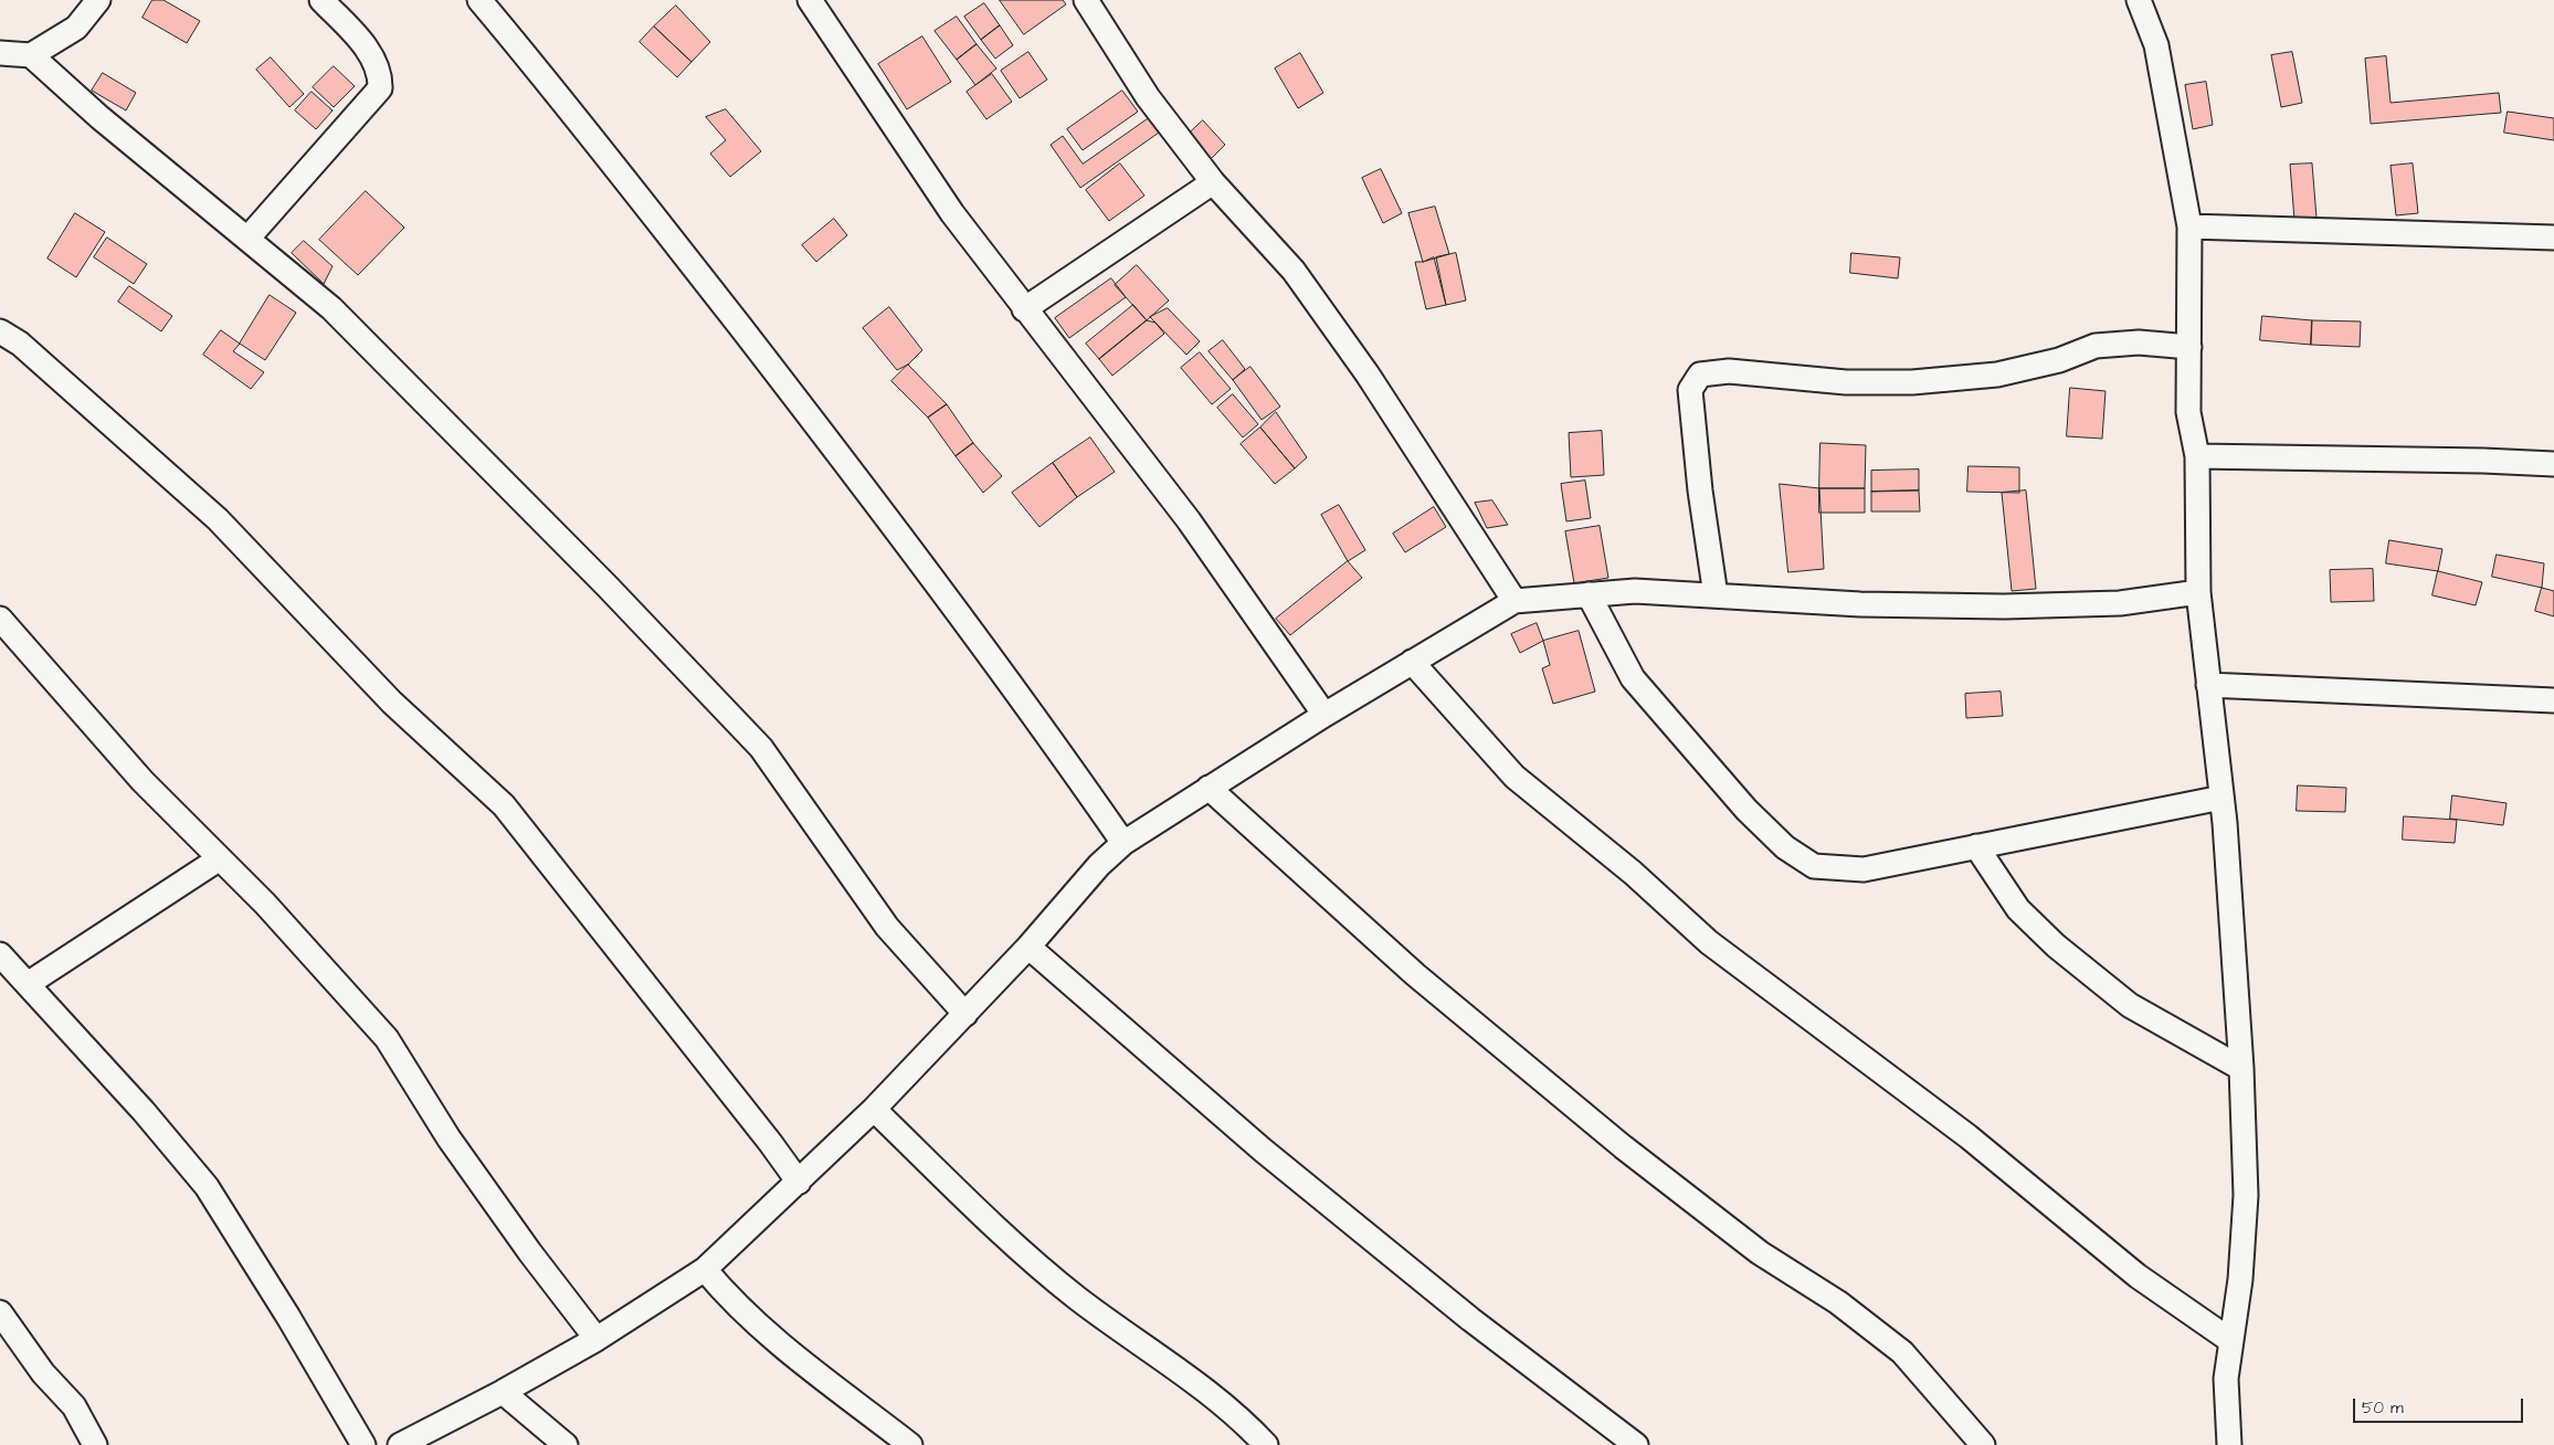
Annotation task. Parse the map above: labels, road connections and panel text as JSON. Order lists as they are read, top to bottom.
{
  "scale_bar": "50 m"
}
